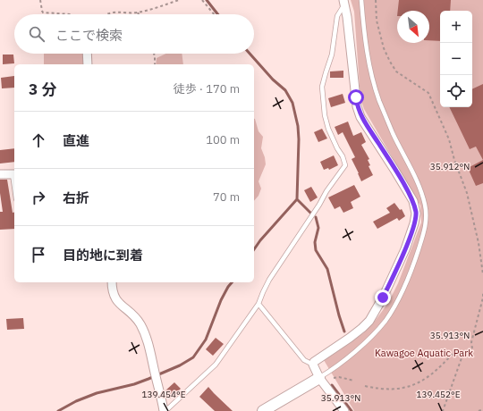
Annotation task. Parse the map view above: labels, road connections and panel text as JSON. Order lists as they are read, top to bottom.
{
  "parks": ["Kawagoe Aquatic Park"],
  "north": "bottom right",
  "page": {
    "map_buttons": ["+", "−"],
    "search": "ここで検索",
    "heading": ["3 分", "徒歩 · 170 m"],
    "list": [
      ["直進", "100 m"],
      ["右折", "70 m"],
      "目的地に到着"
    ]
  },
  "coordinates": [
    "35.912°N",
    "35.913°N",
    "139.454°E",
    "139.452°E"
  ]
}
